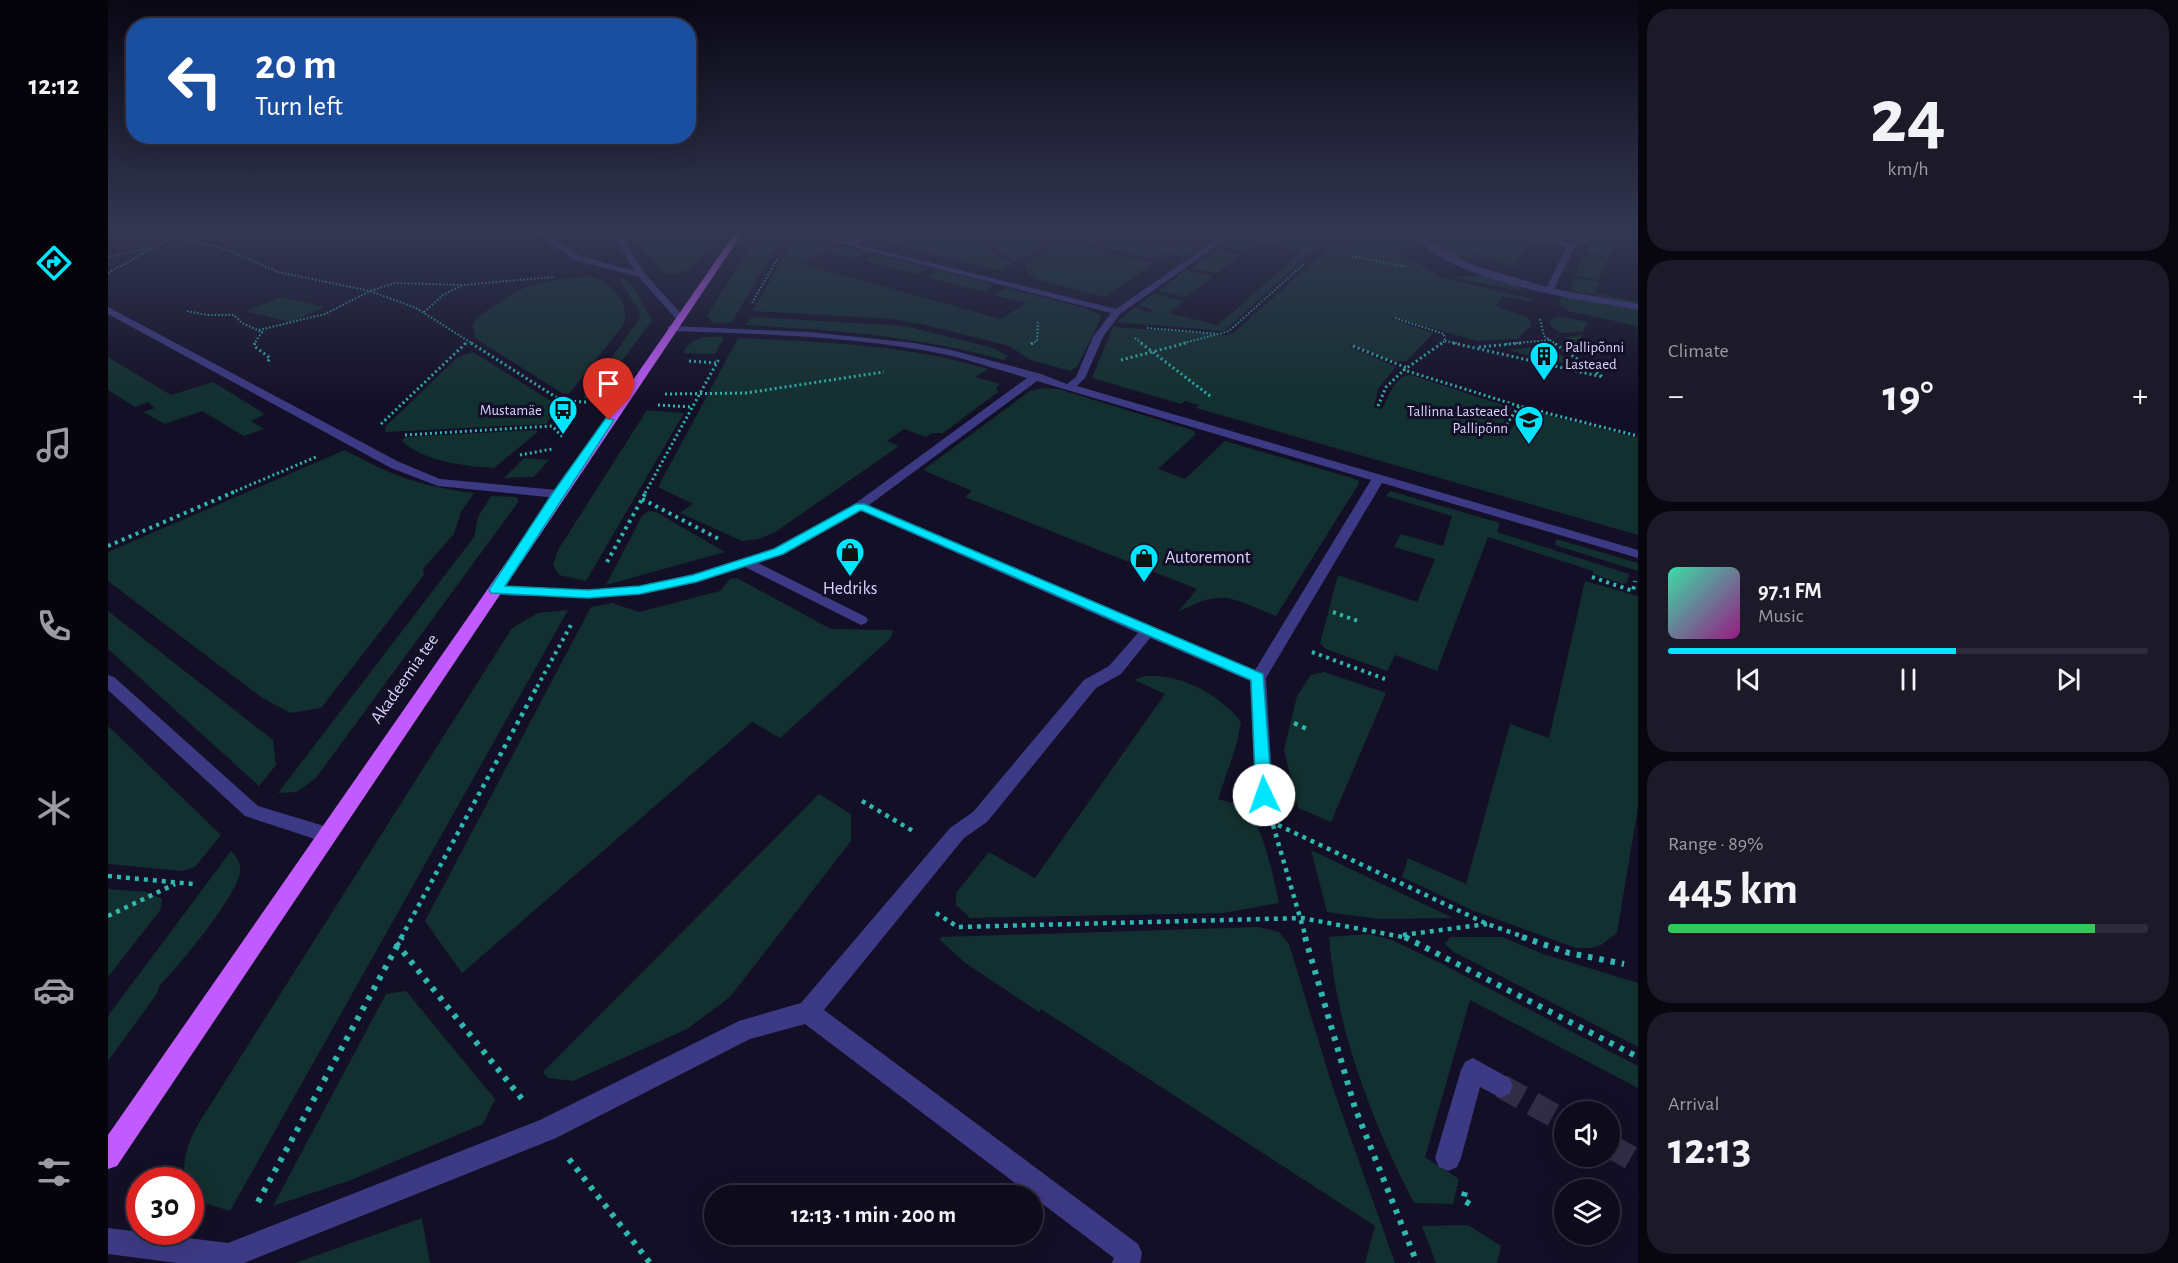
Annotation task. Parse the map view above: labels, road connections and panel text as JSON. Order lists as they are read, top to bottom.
{
  "streets": {
    "main road": ["Akadeemia tee"]
  },
  "places": {
    "building": ["Pallipõnni Lasteaed"],
    "bus stop": ["Mustamäe"],
    "school or university": ["Tallinna Lasteaed Pallipõnn"],
    "shop": ["Hedriks", "Autoremont"]
  },
  "page": {
    "tabs": "12:12",
    "tile": [
      ["24", "km/h"],
      "Climate",
      ["Range · 89%", "445 km"],
      ["Arrival", "12:13"]
    ],
    "turn": ["20 m", "Turn left"],
    "heat": ["−", "19°", "+"],
    "song": ["97.1 FM", "Music"],
    "limit": "30",
    "trip": "12:13 · 1 min · 200 m"
  }
}
